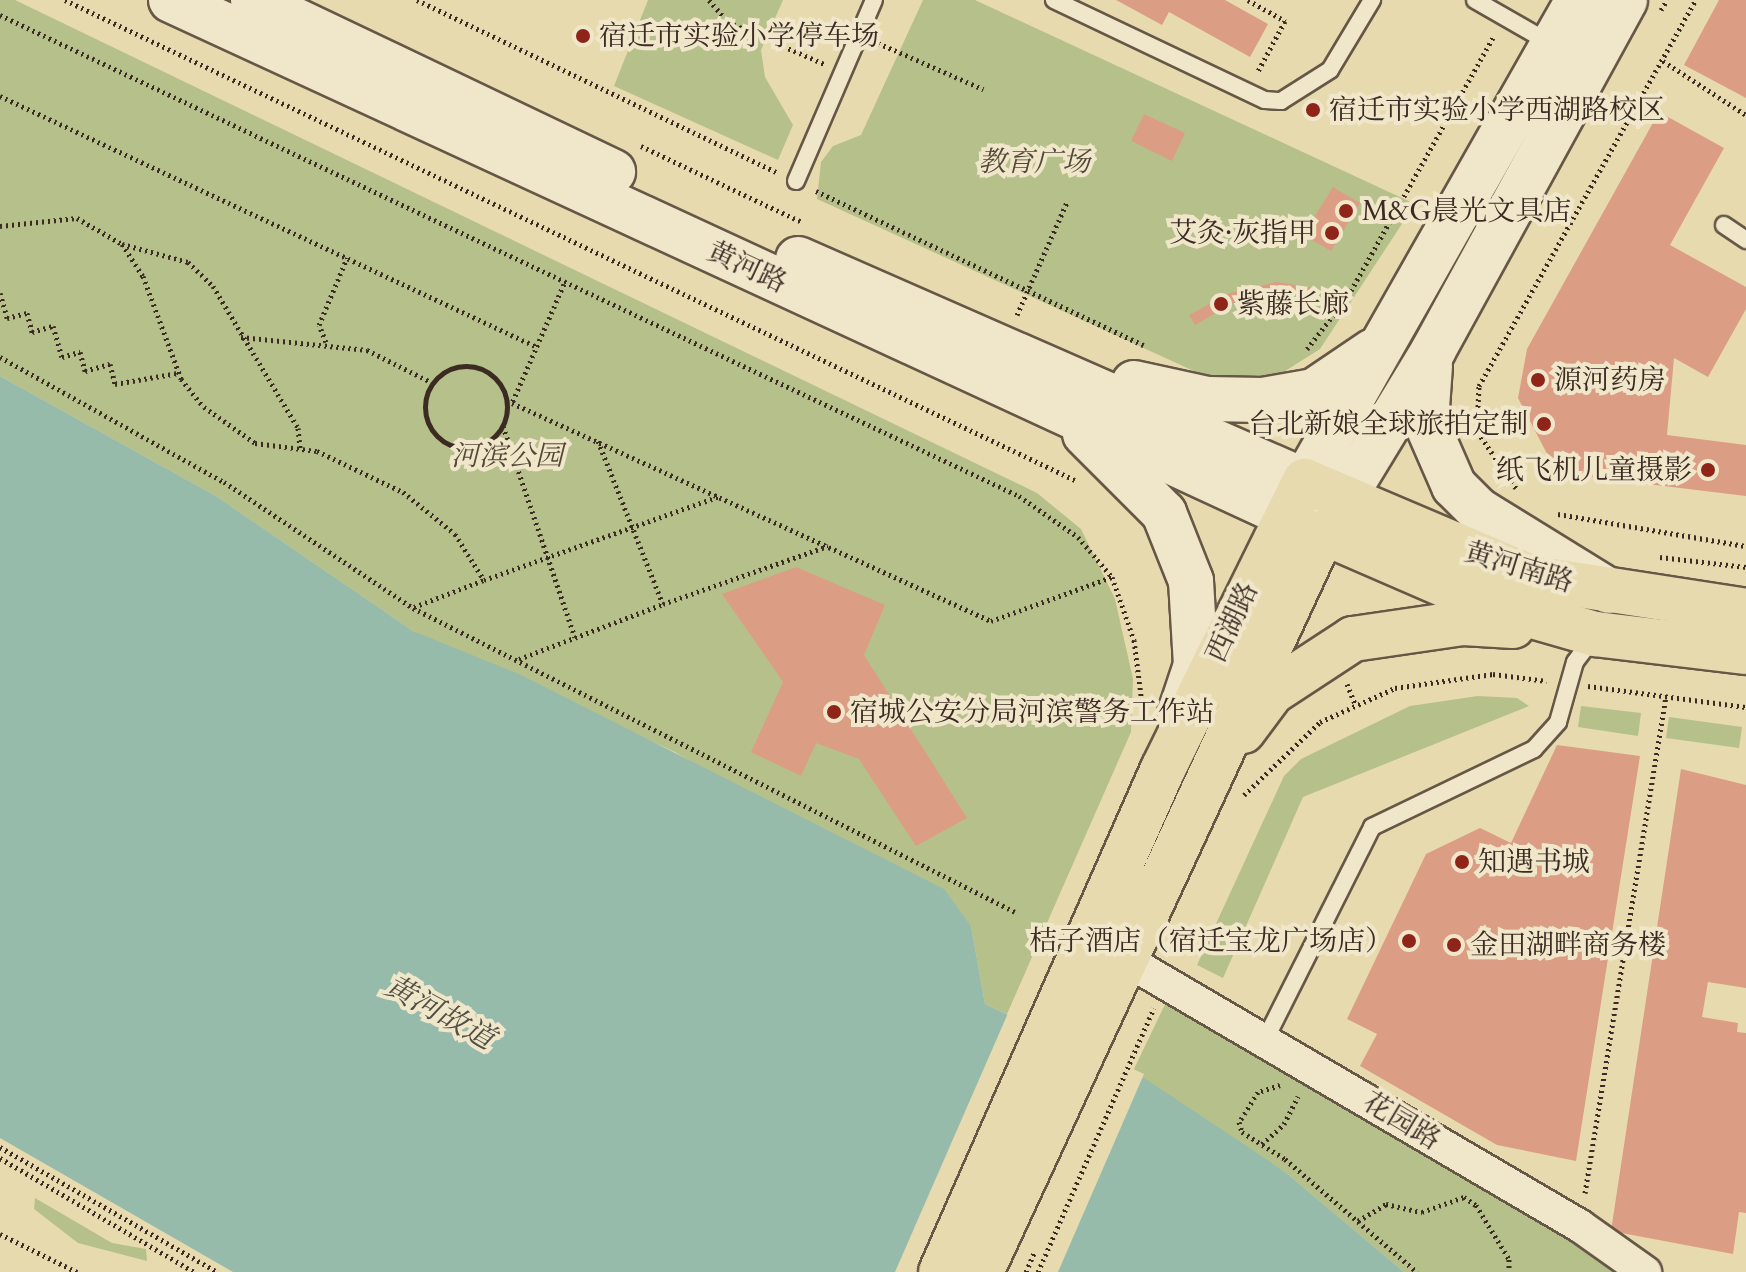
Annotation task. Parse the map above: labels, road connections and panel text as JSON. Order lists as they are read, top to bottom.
{
  "streets": {
    "main road": ["黄河路", "黄河南路", "西湖路"],
    "street": ["花园路"]
  },
  "crossings": [
    ["黄河路", "黄河南路"],
    ["黄河路", "西湖路"],
    ["黄河南路", "西湖路"],
    ["西湖路", "花园路"]
  ],
  "water": ["黄河故道"],
  "parks": ["教育广场", "河滨公园"],
  "places": [
    "宿迁市实验小学停车场",
    "宿迁市实验小学西湖路校区",
    "M&G晨光文具店",
    "艾灸·灰指甲",
    "紫藤长廊",
    "源河药房",
    "台北新娘全球旅拍定制",
    "纸飞机儿童摄影",
    "宿城公安分局河滨警务工作站",
    "知遇书城",
    "桔子酒店（宿迁宝龙广场店）",
    "金田湖畔商务楼"
  ]
}
